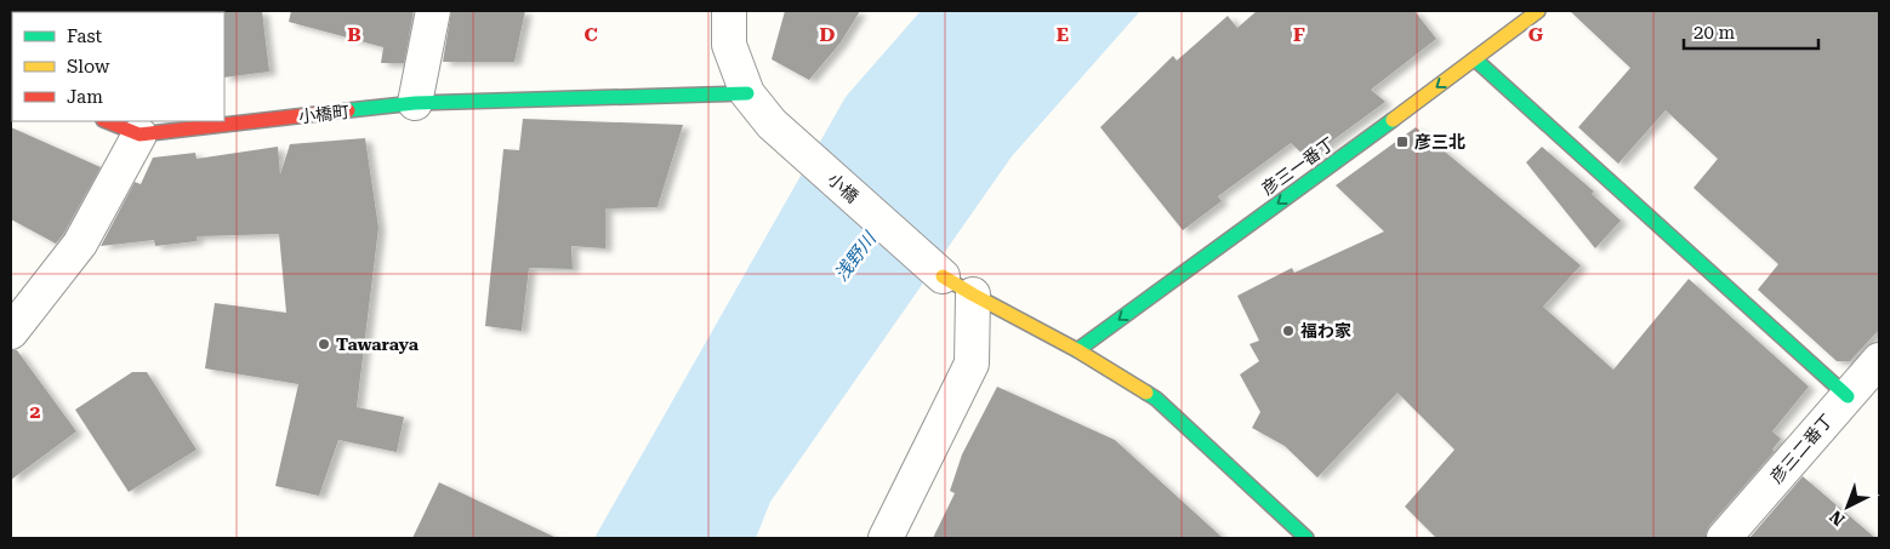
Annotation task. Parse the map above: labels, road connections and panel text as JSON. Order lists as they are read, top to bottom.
{
  "streets": {
    "street": [
      "小橋町",
      "彦三一番丁",
      "小橋",
      "彦三二番丁"
    ]
  },
  "crossings": [
    ["小橋町", "小橋"]
  ],
  "one_way": ["彦三一番丁"],
  "water": ["浅野川"],
  "places": {
    "transit": ["彦三北"],
    "other": ["福わ家", "Tawaraya"]
  },
  "legend": ["Fast", "Slow", "Jam"],
  "scale_bar": "20 m",
  "north": "bottom left",
  "grid": {
    "columns": [
      "B",
      "C",
      "D",
      "E",
      "F",
      "G"
    ],
    "rows": ["2"]
  }
}
